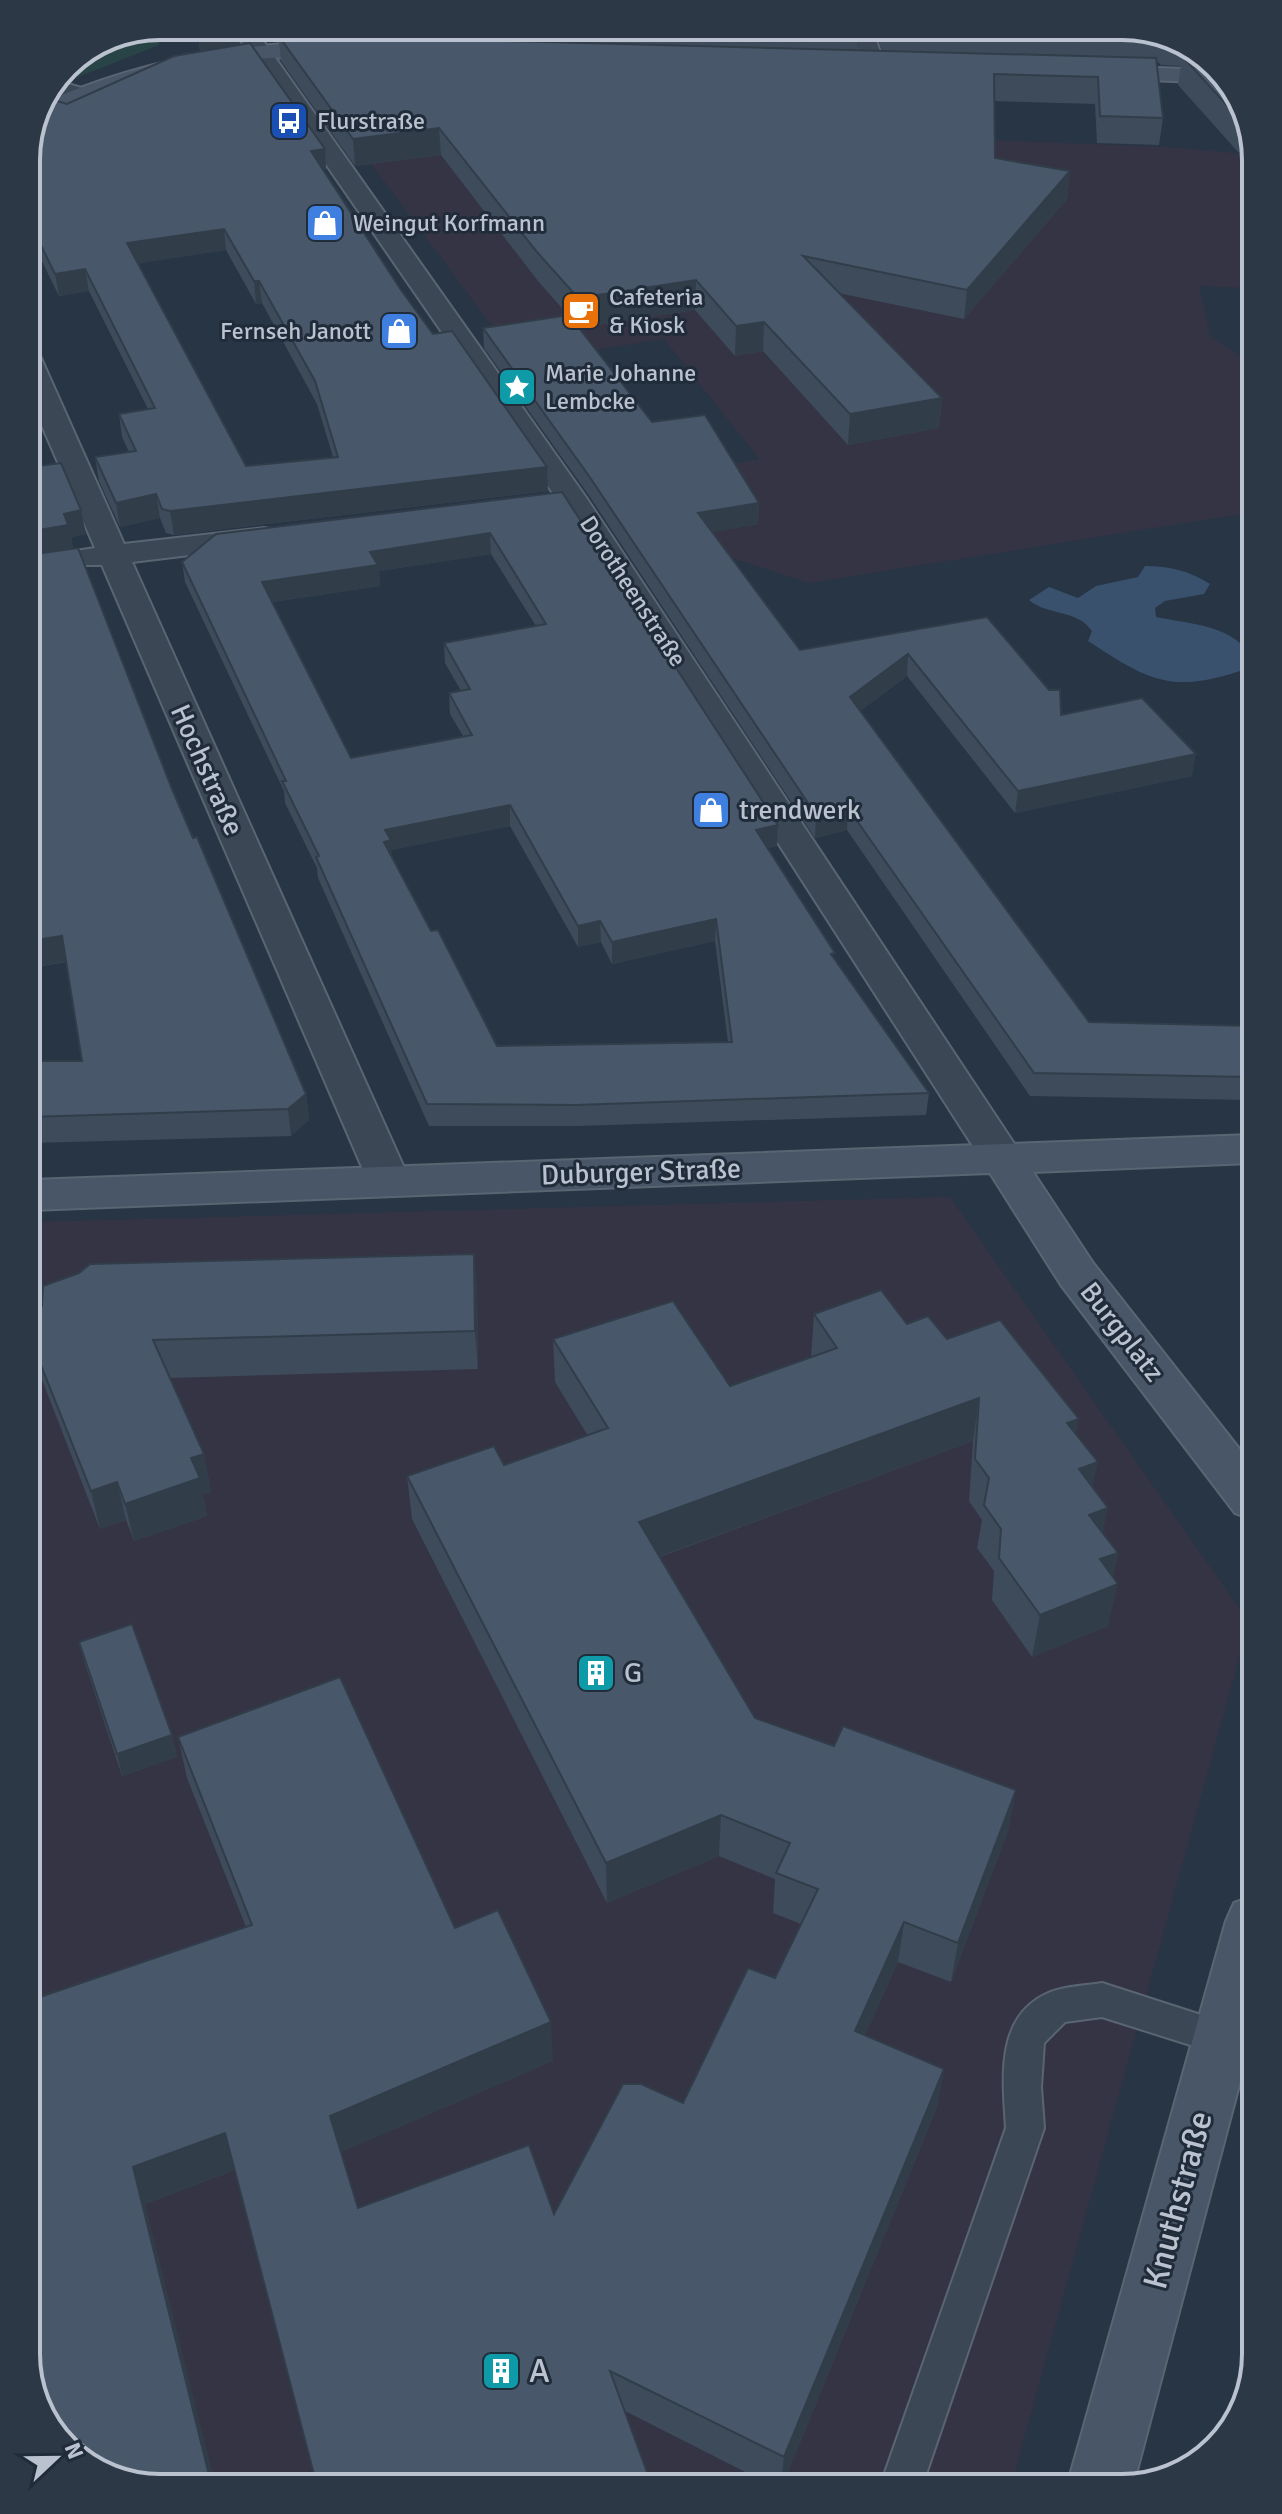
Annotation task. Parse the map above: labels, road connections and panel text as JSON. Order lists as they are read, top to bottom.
{
  "streets": {
    "street": [
      "Dorotheenstraße",
      "Hochstraße",
      "Duburger Straße",
      "Burgplatz",
      "Knuthstraße"
    ]
  },
  "crossings": [
    ["Dorotheenstraße", "Duburger Straße"],
    ["Dorotheenstraße", "Burgplatz"],
    ["Hochstraße", "Duburger Straße"],
    ["Duburger Straße", "Burgplatz"]
  ],
  "places": {
    "bus stop": ["Flurstraße"],
    "shop": ["Weingut Korfmann", "Fernseh Janott", "trendwerk"],
    "cafe": ["Cafeteria & Kiosk"],
    "place": ["Marie Johanne Lembcke"],
    "building": ["G", "A"]
  },
  "north": "right"
}
